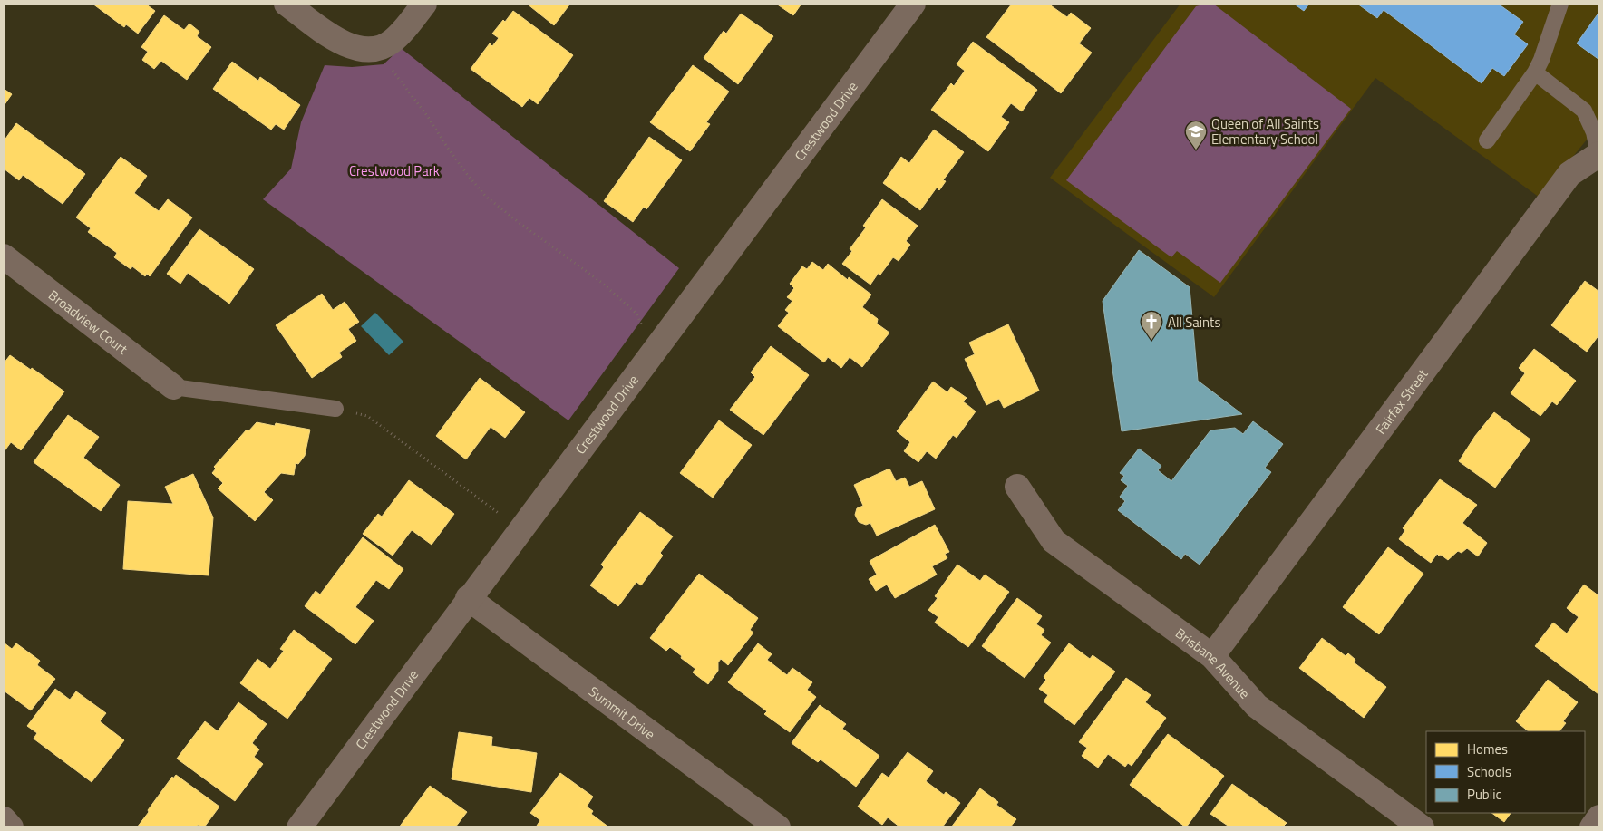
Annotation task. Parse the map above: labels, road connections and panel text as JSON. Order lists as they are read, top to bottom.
{
  "streets": {
    "street": [
      "Crestwood Drive",
      "Broadview Court",
      "Fairfax Street",
      "Brisbane Avenue",
      "Summit Drive"
    ]
  },
  "crossings": [
    ["Crestwood Drive", "Summit Drive"],
    ["Fairfax Street", "Brisbane Avenue"]
  ],
  "parks": ["Crestwood Park"],
  "places": {
    "school or university": ["Queen of All Saints Elementary School"],
    "church": ["All Saints"]
  },
  "legend": ["Homes", "Schools", "Public"]
}
